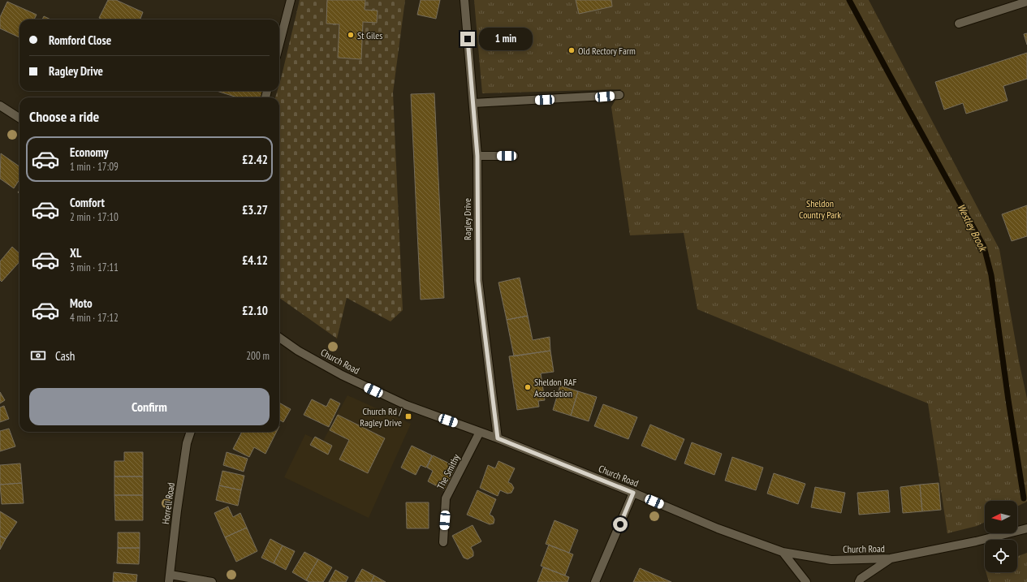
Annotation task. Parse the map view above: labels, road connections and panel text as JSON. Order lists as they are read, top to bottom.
{
  "streets": {
    "street": [
      "Ragley Drive",
      "Church Road",
      "The Smithy",
      "Horrell Road"
    ]
  },
  "crossings": [
    ["Ragley Drive", "Church Road"],
    ["Church Road", "The Smithy"]
  ],
  "water": ["Westley Brook"],
  "parks": ["Sheldon Country Park"],
  "places": {
    "other": ["St Giles", "Old Rectory Farm", "Sheldon RAF Association"],
    "transit": ["Church Rd / Ragley Drive"]
  },
  "north": "left",
  "page": {
    "banner": ["Romford Close", "Ragley Drive"],
    "bubble": "1 min",
    "heading": "Choose a ride",
    "list": [
      {
        "name": "Economy",
        "note": "1 min · 17:09",
        "value": "£2.42"
      },
      {
        "name": "Comfort",
        "note": "2 min · 17:10",
        "value": "£3.27"
      },
      {
        "name": "XL",
        "note": "3 min · 17:11",
        "value": "£4.12"
      },
      {
        "name": "Moto",
        "note": "4 min · 17:12",
        "value": "£2.10"
      }
    ],
    "pay": ["Cash", "200 m"],
    "buttons": "Confirm"
  }
}
